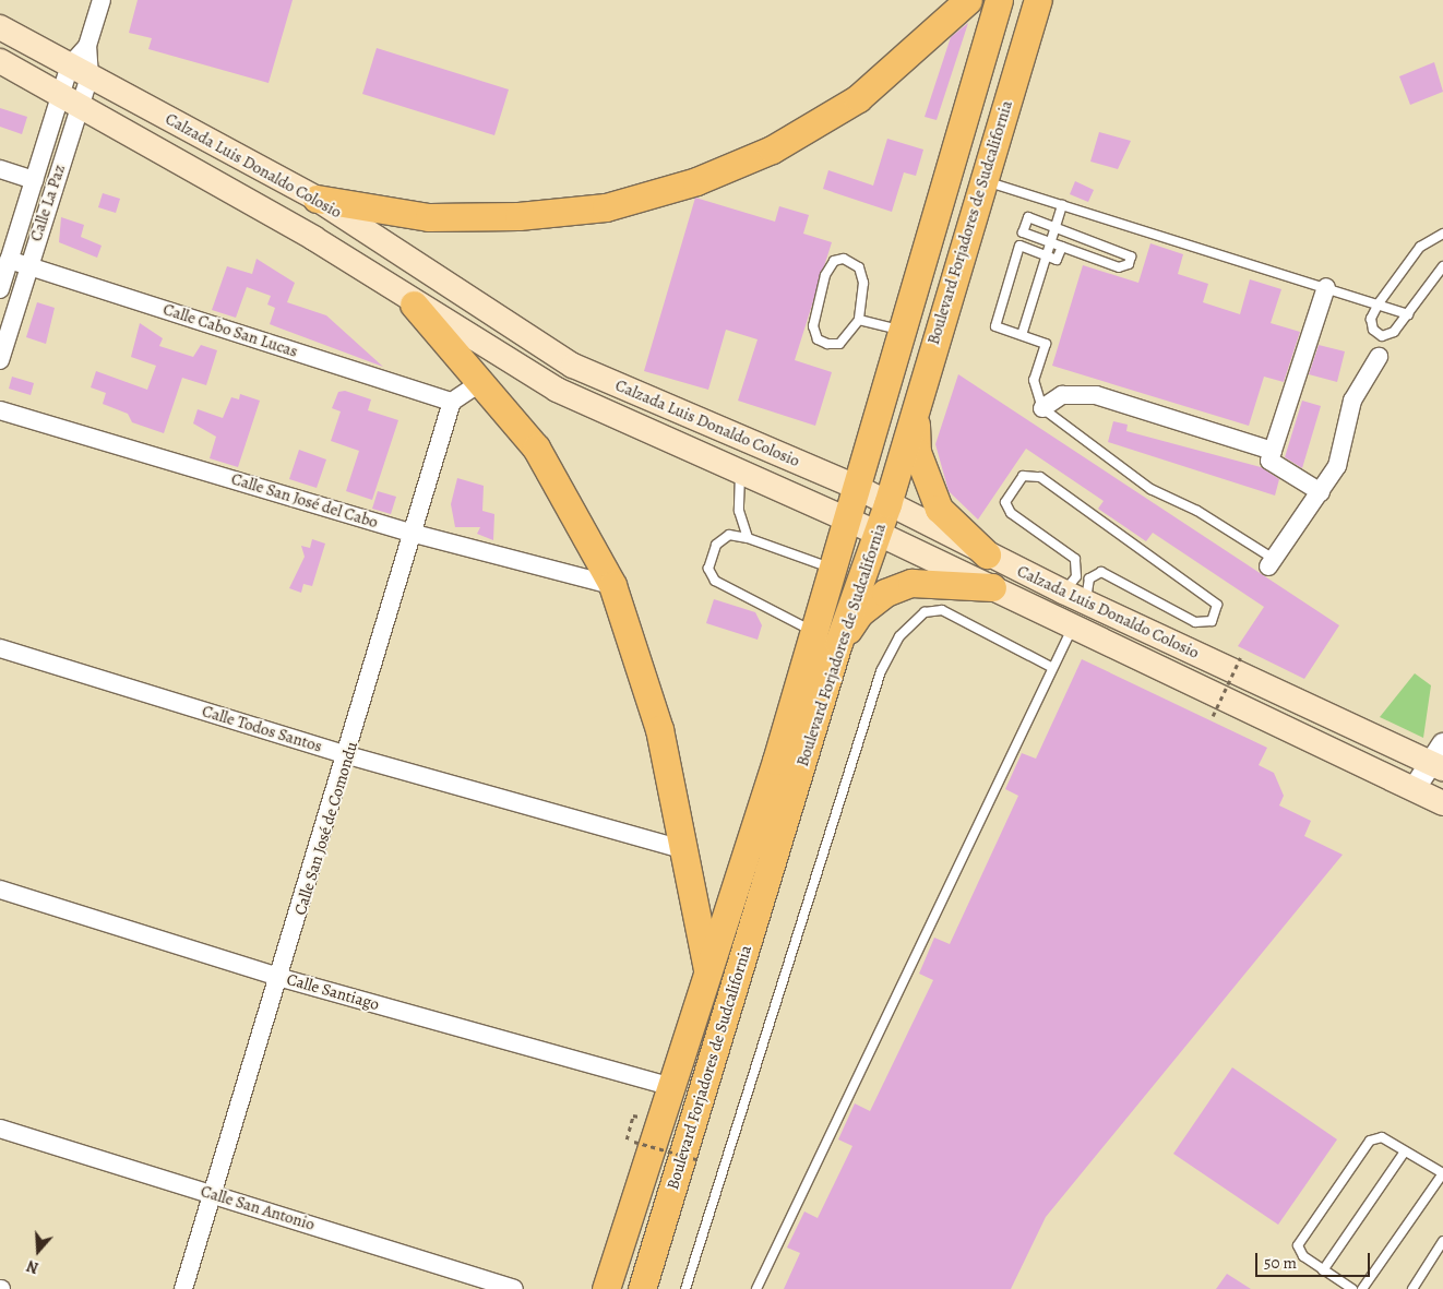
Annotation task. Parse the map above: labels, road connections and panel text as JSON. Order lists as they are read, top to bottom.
{
  "streets": {
    "main road": ["Calzada Luis Donaldo Colosio", "Boulevard Forjadores de Sudcalifornia"],
    "street": [
      "Calle La Paz",
      "Calle Cabo San Lucas",
      "Calle San José del Cabo",
      "Calle Todos Santos",
      "Calle San José de Comondu",
      "Calle Santiago",
      "Calle San Antonio"
    ]
  },
  "crossings": [
    ["Calzada Luis Donaldo Colosio", "Calle La Paz"],
    ["Calzada Luis Donaldo Colosio", "Boulevard Forjadores de Sudcalifornia"],
    ["Calle La Paz", "Calle Cabo San Lucas"],
    ["Boulevard Forjadores de Sudcalifornia", "Calle Santiago"],
    ["Calle Cabo San Lucas", "Calle San José de Comondu"],
    ["Calle San José del Cabo", "Calle San José de Comondu"],
    ["Calle Todos Santos", "Calle San José de Comondu"],
    ["Calle San José de Comondu", "Calle Santiago"],
    ["Calle San José de Comondu", "Calle San Antonio"]
  ],
  "scale_bar": "50 m",
  "north": "bottom"
}
